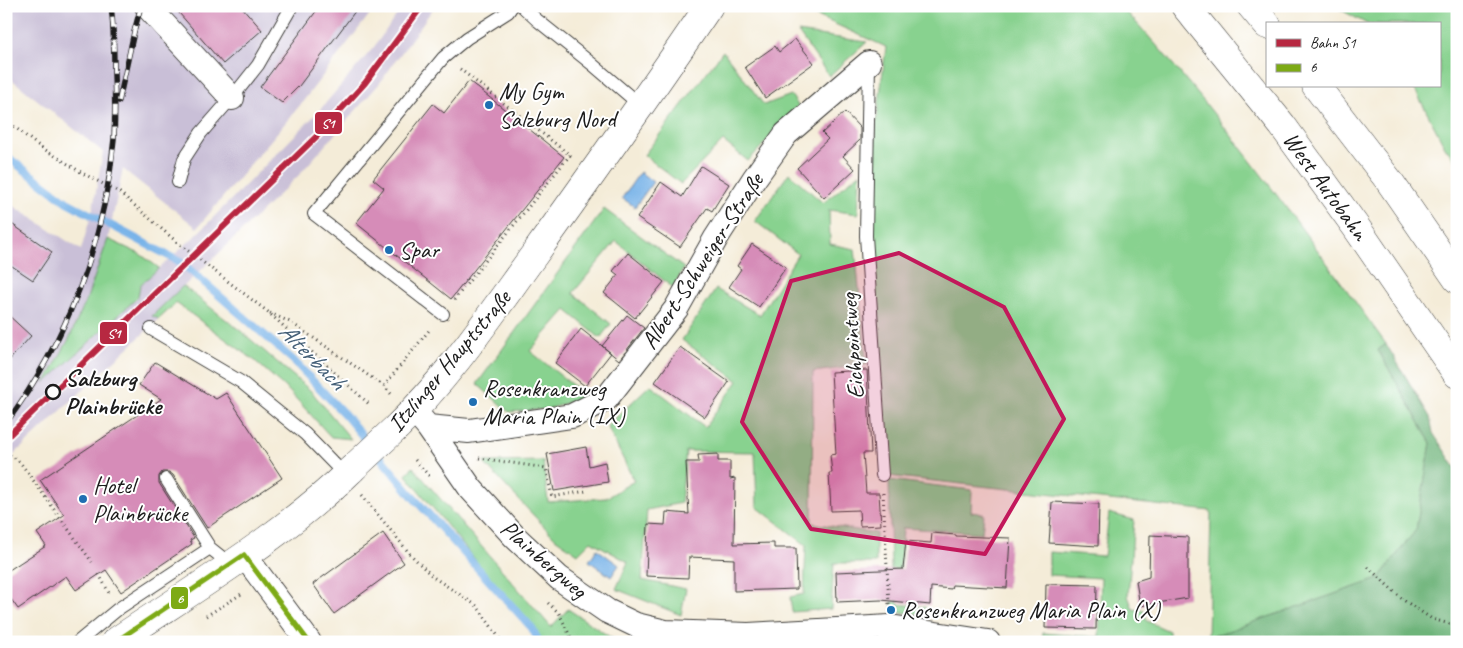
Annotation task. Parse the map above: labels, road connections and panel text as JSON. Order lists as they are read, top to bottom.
{
  "streets": {
    "main road": ["West Autobahn", "Itzlinger Hauptstraße"],
    "street": ["Albert-Schweiger-Straße", "Plainbergweg"],
    "lane": ["Eichpointweg"]
  },
  "crossings": [
    ["Albert-Schweiger-Straße", "Eichpointweg"],
    ["Albert-Schweiger-Straße", "Itzlinger Hauptstraße"],
    ["Albert-Schweiger-Straße", "Plainbergweg"],
    ["Itzlinger Hauptstraße", "Plainbergweg"]
  ],
  "water": ["Alterbach"],
  "places": [
    "My Gym Salzburg Nord",
    "Spar",
    "Salzburg Plainbrücke",
    "Rosenkranzweg Maria Plain (IX)",
    "Hotel Plainbrücke",
    "Rosenkranzweg Maria Plain (X)"
  ],
  "lines": ["rail line S1", "transit line 6"],
  "legend": ["Bahn S1", "6"]
}
